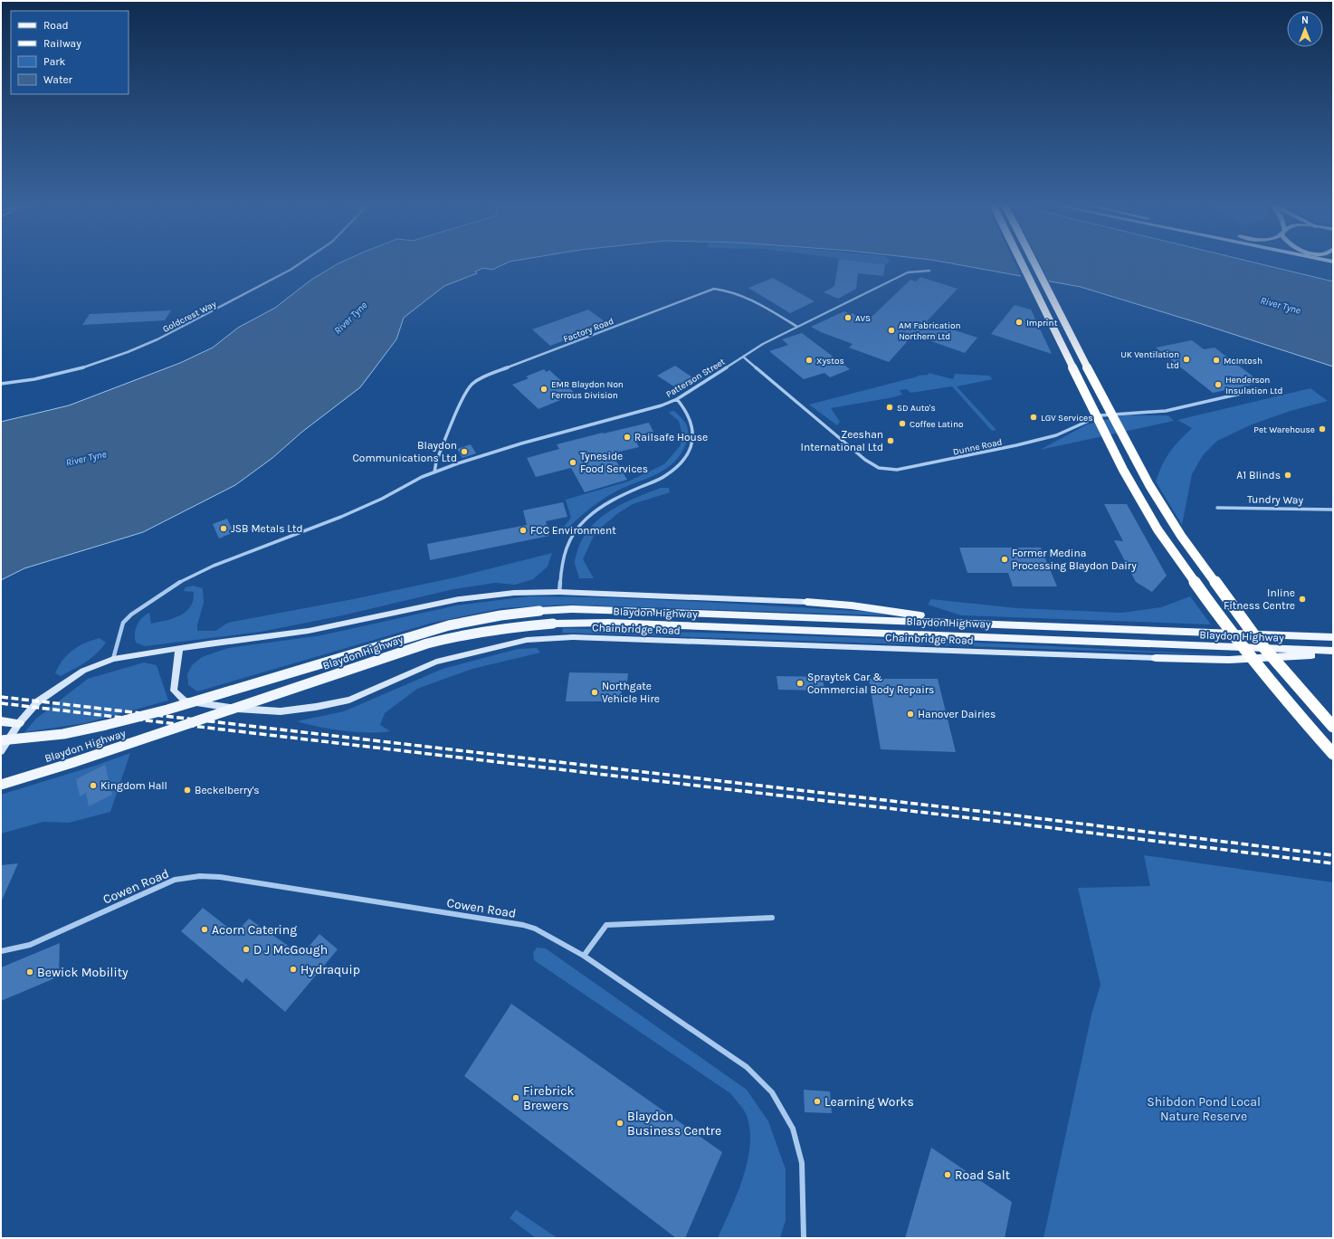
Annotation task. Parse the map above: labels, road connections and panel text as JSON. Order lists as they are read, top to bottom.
{
  "streets": {
    "main road": ["Blaydon Highway", "Chainbridge Road"],
    "street": [
      "Goldcrest Way",
      "Factory Road",
      "Patterson Street",
      "Dunne Road",
      "Tundry Way",
      "Cowen Road"
    ]
  },
  "crossings": [
    ["Factory Road", "Patterson Street"],
    ["Patterson Street", "Dunne Road"]
  ],
  "water": ["River Tyne"],
  "parks": ["Shibdon Pond Local Nature Reserve"],
  "places": [
    "AVS",
    "Imprint",
    "AM Fabrication Northern Ltd",
    "UK Ventilation Ltd",
    "Xystos",
    "McIntosh",
    "Henderson Insulation Ltd",
    "EMR Blaydon Non Ferrous Division",
    "SD Auto's",
    "LGV Services",
    "Coffee Latino",
    "Pet Warehouse",
    "Railsafe House",
    "Zeeshan International Ltd",
    "Blaydon Communications Ltd",
    "Tyneside Food Services",
    "A1 Blinds",
    "JSB Metals Ltd",
    "FCC Environment",
    "Former Medina Processing Blaydon Dairy",
    "Inline Fitness Centre",
    "Spraytek Car & Commercial Body Repairs",
    "Northgate Vehicle Hire",
    "Hanover Dairies",
    "Kingdom Hall",
    "Beckelberry's",
    "Acorn Catering",
    "D J McGough",
    "Hydraquip",
    "Bewick Mobility",
    "Firebrick Brewers",
    "Learning Works",
    "Blaydon Business Centre",
    "Road Salt"
  ],
  "legend": [
    "Road",
    "Railway",
    "Park",
    "Water"
  ],
  "north": "top"
}
